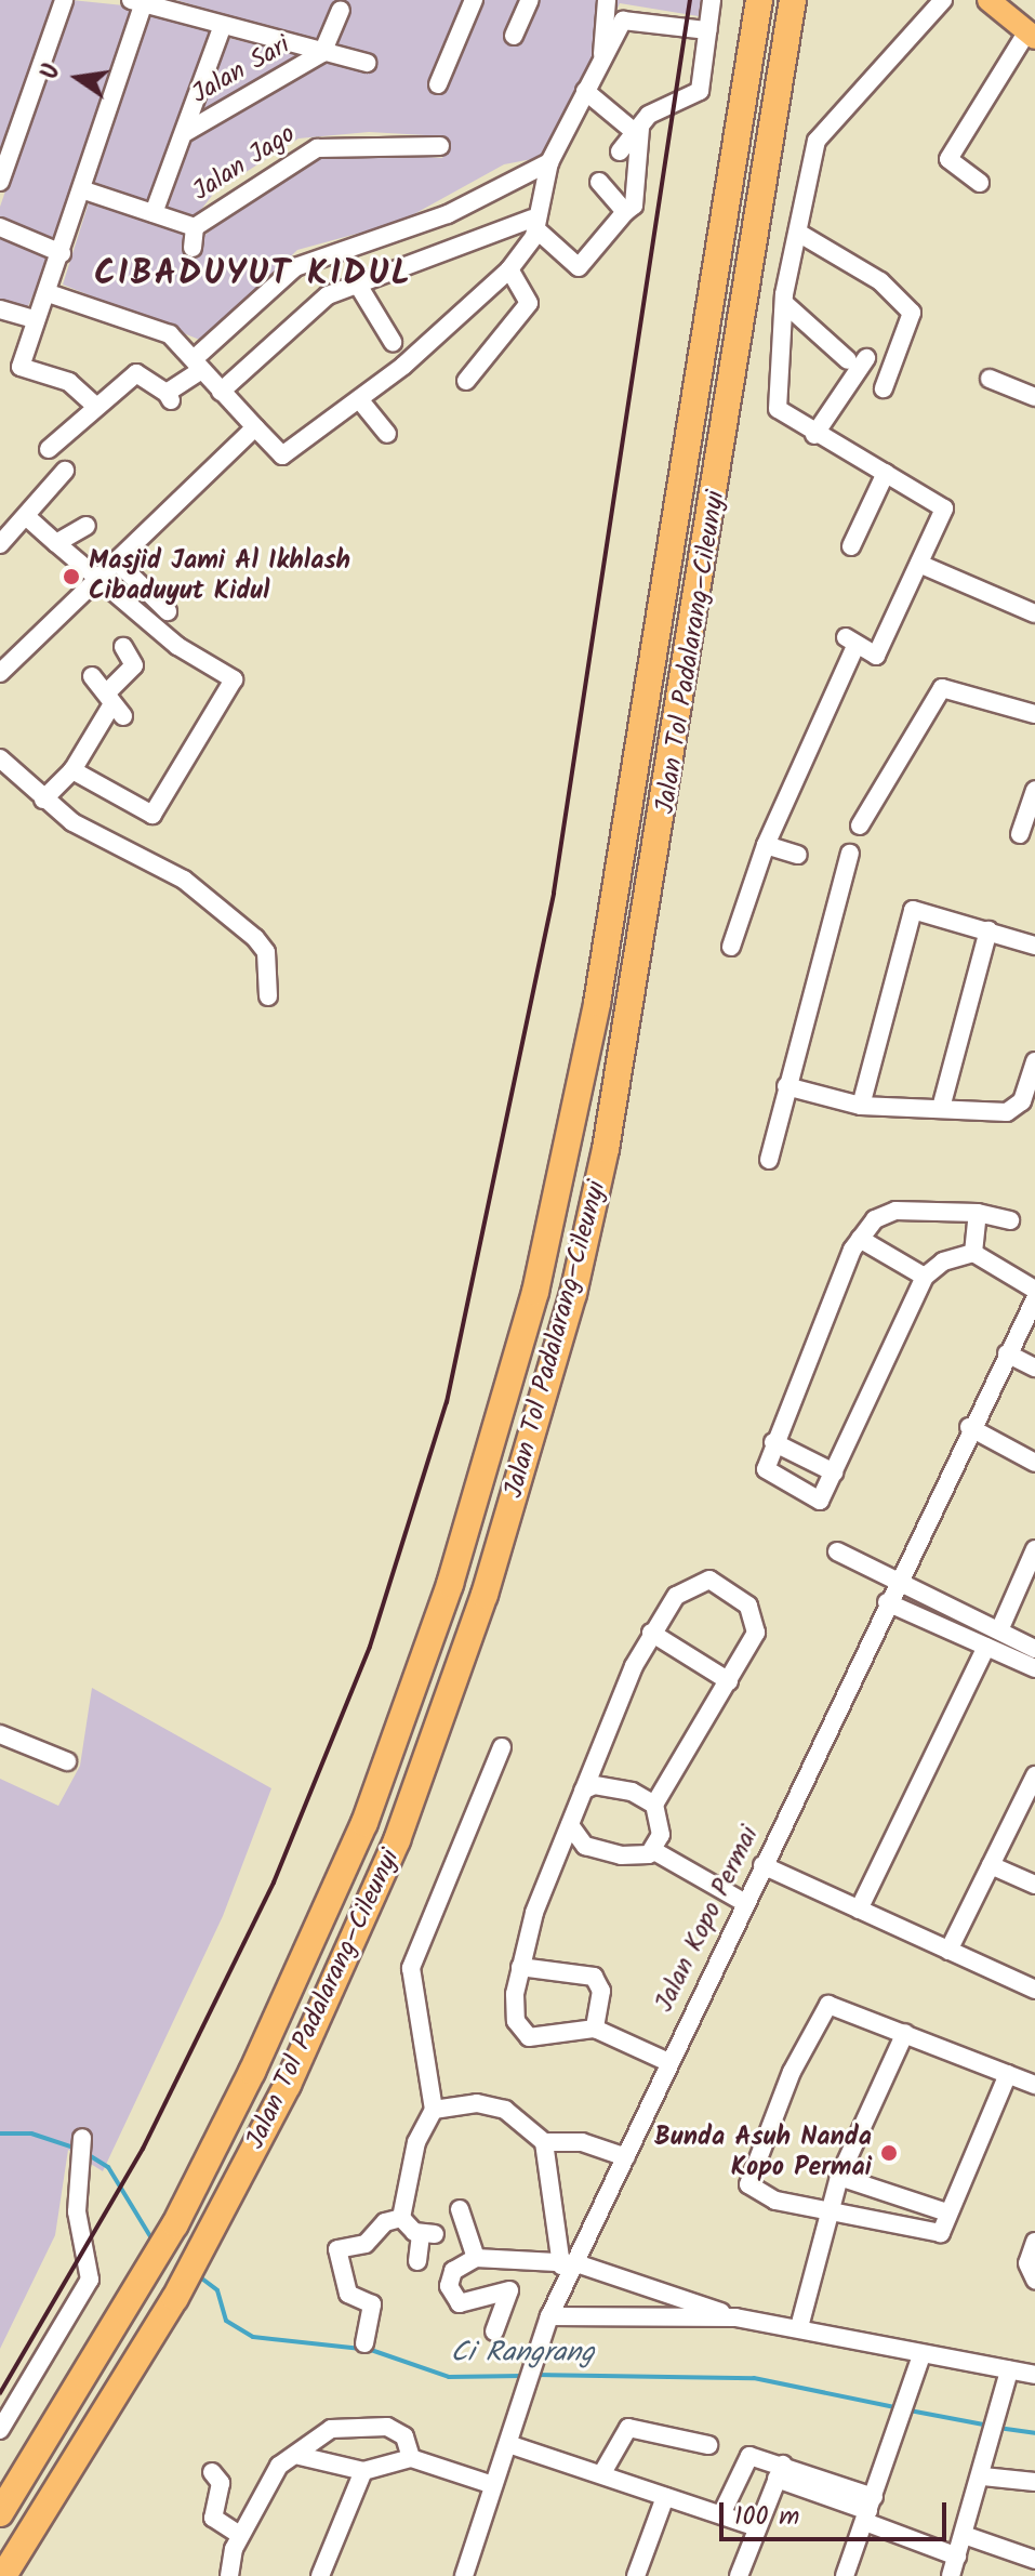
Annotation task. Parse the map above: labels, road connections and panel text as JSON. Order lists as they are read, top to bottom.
{
  "streets": {
    "highway": ["Jalan Tol Padalarang–Cileunyi"],
    "street": ["Jalan Sari", "Jalan Jago", "Jalan Kopo Permai"]
  },
  "districts": ["CIBADUYUT KIDUL"],
  "water": ["Ci Rangrang"],
  "places": ["Masjid Jami Al Ikhlash Cibaduyut Kidul", "Bunda Asuh Nanda Kopo Permai"],
  "scale_bar": "100 m",
  "north": "left"
}
